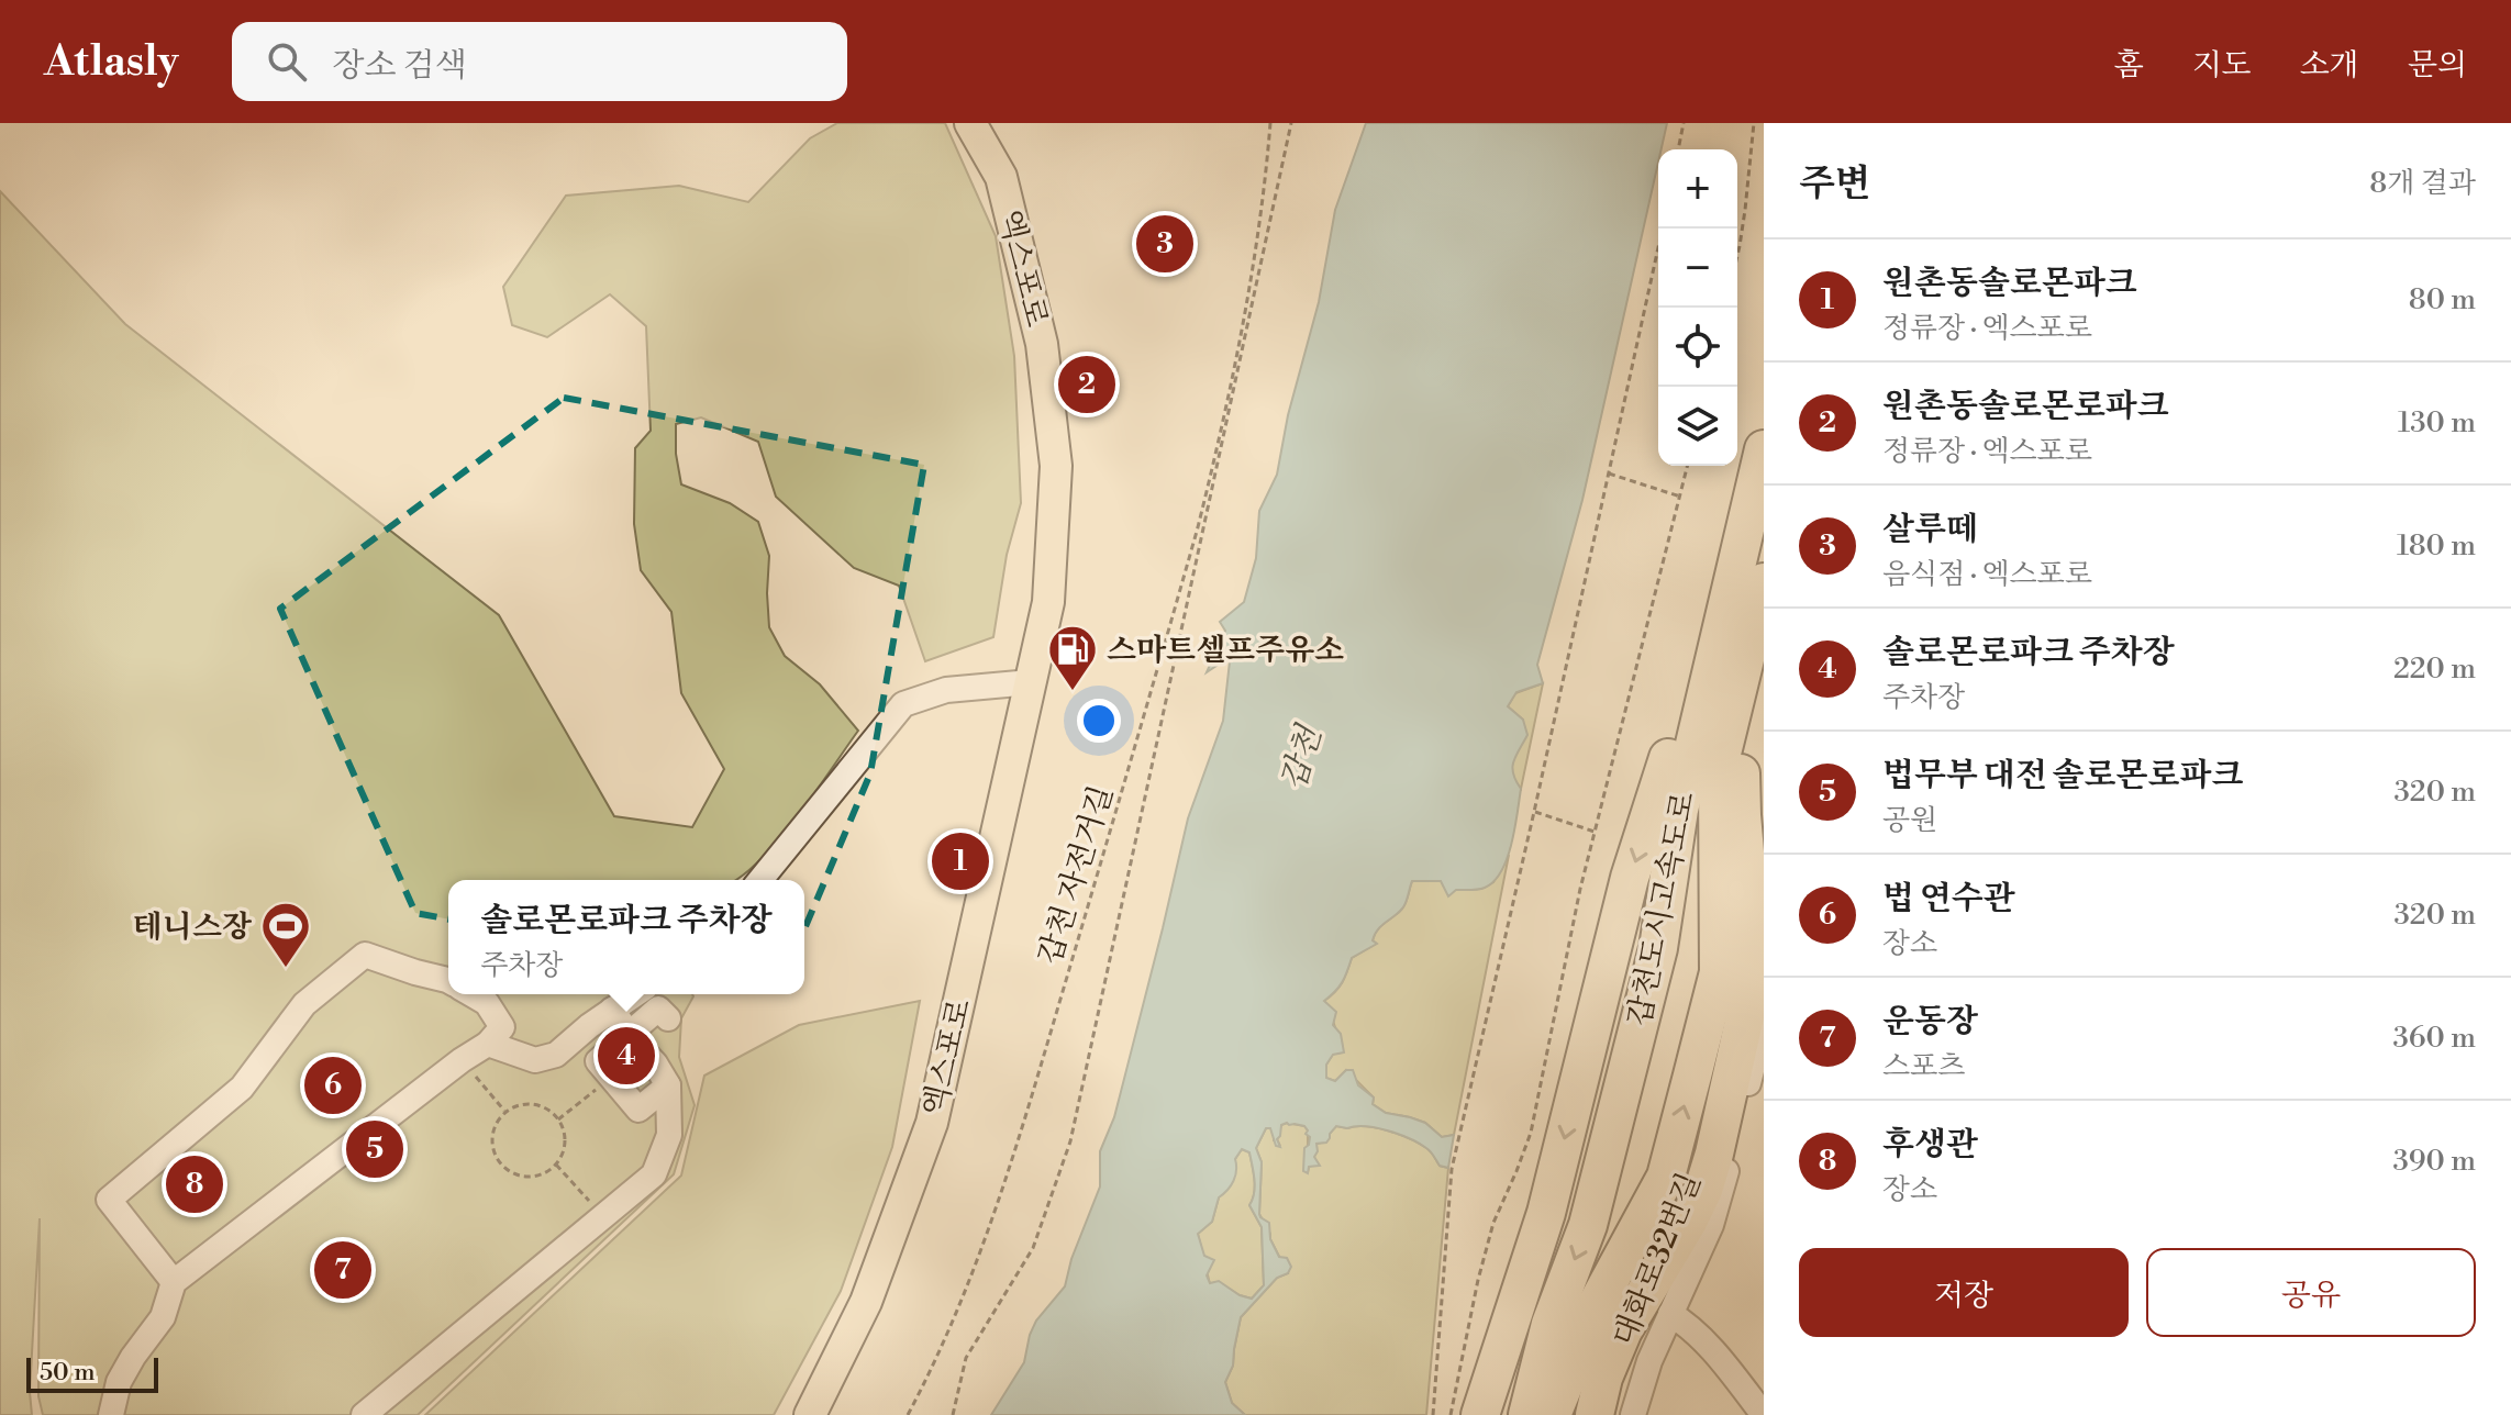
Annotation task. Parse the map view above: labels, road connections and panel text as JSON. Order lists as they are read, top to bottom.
{
  "streets": {
    "highway": ["갑천도시고속도로"],
    "main road": ["엑스포로"],
    "street": ["대화로32번길"],
    "path": ["갑천 자전거길"]
  },
  "water": ["갑천"],
  "places": {
    "fuel station": ["스마트셀프주유소"],
    "sports": ["테니스장"]
  },
  "scale_bar": "50 m",
  "page": {
    "header": "Atlasly",
    "search": "장소 검색",
    "nav": [
      "홈",
      "지도",
      "소개",
      "문의"
    ],
    "heading": ["주변", "8개 결과"],
    "map_buttons": ["+", "−"],
    "pins": [
      "3",
      "2",
      "1",
      "4",
      "6",
      "5",
      "8",
      "7"
    ],
    "list": [
      {
        "mark": "1",
        "name": "원촌동솔로몬파크",
        "note": "정류장 · 엑스포로",
        "value": "80 m"
      },
      {
        "mark": "2",
        "name": "원촌동솔로몬로파크",
        "note": "정류장 · 엑스포로",
        "value": "130 m"
      },
      {
        "mark": "3",
        "name": "살루떼",
        "note": "음식점 · 엑스포로",
        "value": "180 m"
      },
      {
        "mark": "4",
        "name": "솔로몬로파크 주차장",
        "note": "주차장",
        "value": "220 m"
      },
      {
        "mark": "5",
        "name": "법무부 대전 솔로몬로파크",
        "note": "공원",
        "value": "320 m"
      },
      {
        "mark": "6",
        "name": "법 연수관",
        "note": "장소",
        "value": "320 m"
      },
      {
        "mark": "7",
        "name": "운동장",
        "note": "스포츠",
        "value": "360 m"
      },
      {
        "mark": "8",
        "name": "후생관",
        "note": "장소",
        "value": "390 m"
      }
    ],
    "popup": ["솔로몬로파크 주차장", "주차장"],
    "buttons": ["저장", "공유"],
    "scale": "50 m"
  }
}
